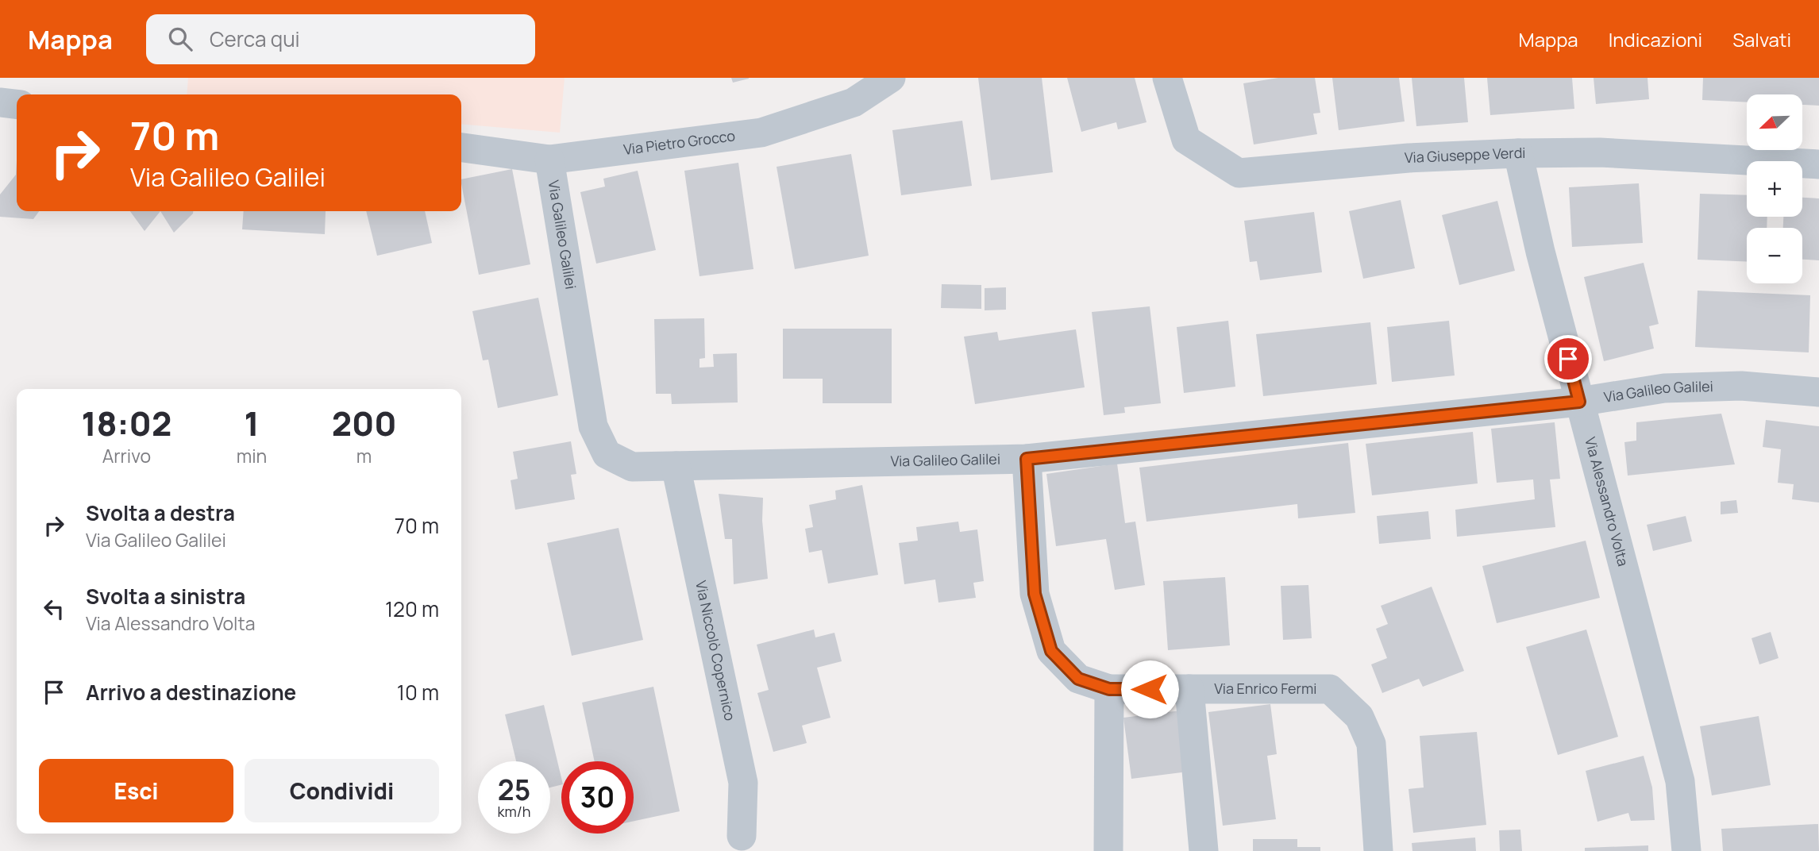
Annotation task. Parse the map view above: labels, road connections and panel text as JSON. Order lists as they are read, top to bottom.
{
  "streets": {
    "street": [
      "Via Pietro Grocco",
      "Via Giuseppe Verdi",
      "Via Galileo Galilei",
      "Via Alessandro Volta",
      "Via Niccolò Copernico",
      "Via Enrico Fermi"
    ]
  },
  "crossings": [
    ["Via Pietro Grocco", "Via Galileo Galilei"],
    ["Via Giuseppe Verdi", "Via Alessandro Volta"],
    ["Via Galileo Galilei", "Via Alessandro Volta"],
    ["Via Galileo Galilei", "Via Niccolò Copernico"],
    ["Via Galileo Galilei", "Via Enrico Fermi"]
  ],
  "north": "bottom left",
  "page": {
    "header": "Mappa",
    "search": "Cerca qui",
    "nav": ["Mappa", "Indicazioni", "Salvati"],
    "map_buttons": ["+", "−"],
    "turn": ["70 m", "Via Galileo Galilei"],
    "eta": [
      "18:02",
      "Arrivo",
      "1",
      "min",
      "200",
      "m"
    ],
    "list": [
      {
        "name": "Svolta a destra",
        "note": "Via Galileo Galilei",
        "value": "70 m"
      },
      {
        "name": "Svolta a sinistra",
        "note": "Via Alessandro Volta",
        "value": "120 m"
      },
      {
        "name": "Arrivo a destinazione",
        "value": "10 m"
      }
    ],
    "buttons": ["Esci", "Condividi"],
    "speed": "25 km/h",
    "limit": "30"
  }
}
